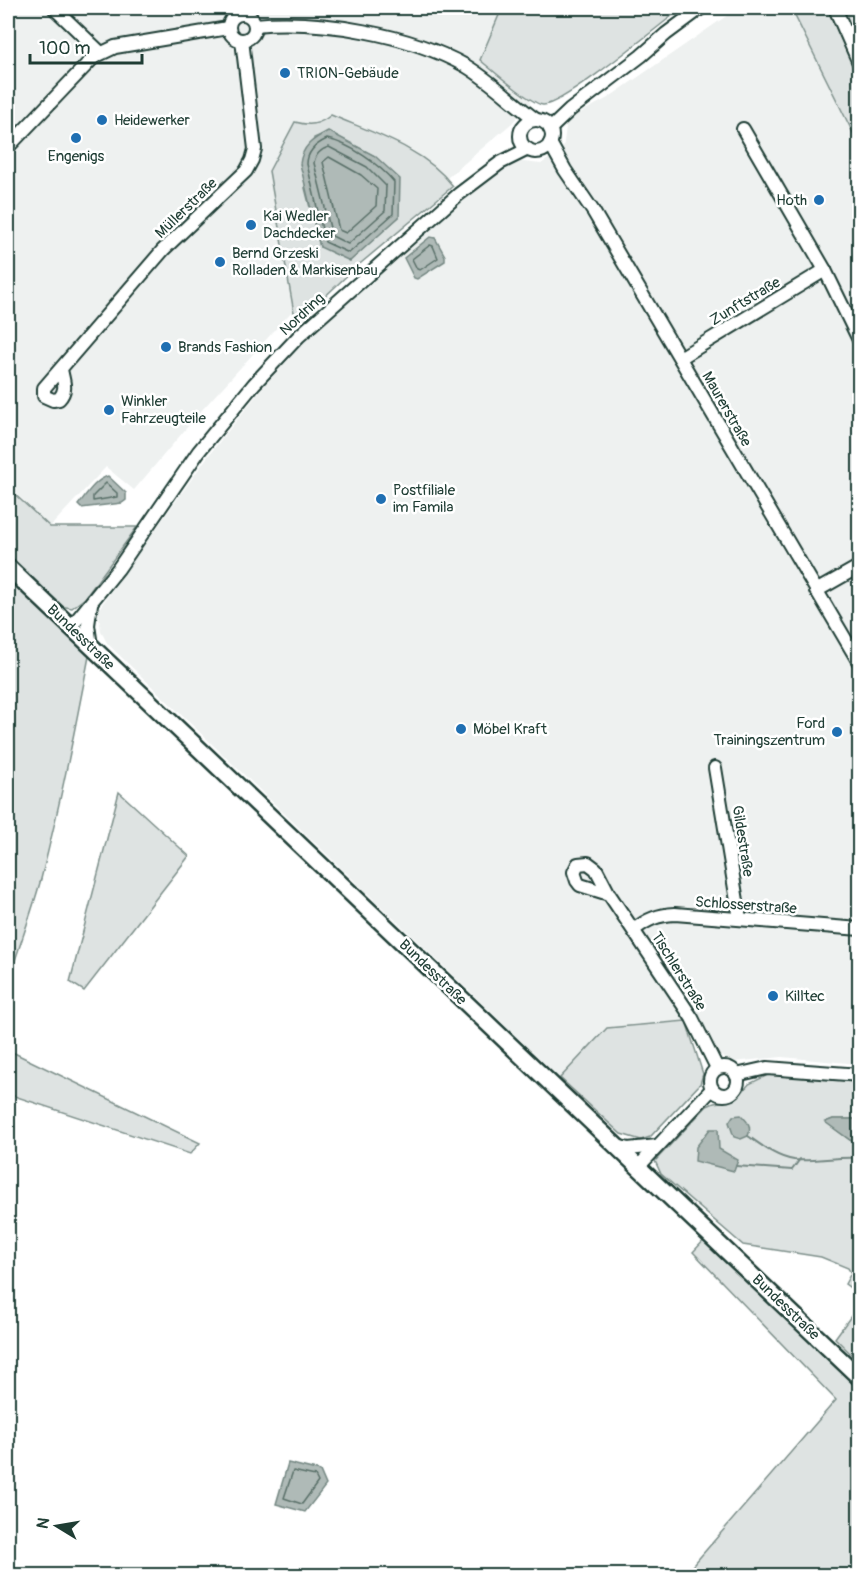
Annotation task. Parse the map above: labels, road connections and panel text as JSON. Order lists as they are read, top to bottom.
{
  "streets": {
    "main road": ["Bundesstraße"],
    "street": [
      "Müllerstraße",
      "Zunftstraße",
      "Nordring",
      "Maurerstraße",
      "Gildestraße",
      "Schlosserstraße",
      "Tischlerstraße"
    ]
  },
  "crossings": [
    ["Zunftstraße", "Maurerstraße"],
    ["Nordring", "Maurerstraße"],
    ["Nordring", "Bundesstraße"],
    ["Gildestraße", "Schlosserstraße"],
    ["Schlosserstraße", "Tischlerstraße"]
  ],
  "places": [
    "TRION-Gebäude",
    "Heidewerker",
    "Engenigs",
    "Hoth",
    "Kai Wedler Dachdecker",
    "Bernd Grzeski Rolladen & Markisenbau",
    "Brands Fashion",
    "Winkler Fahrzeugteile",
    "Postfiliale im Famila",
    "Möbel Kraft",
    "Ford Trainingszentrum",
    "Killtec"
  ],
  "scale_bar": "100 m",
  "north": "left"
}
